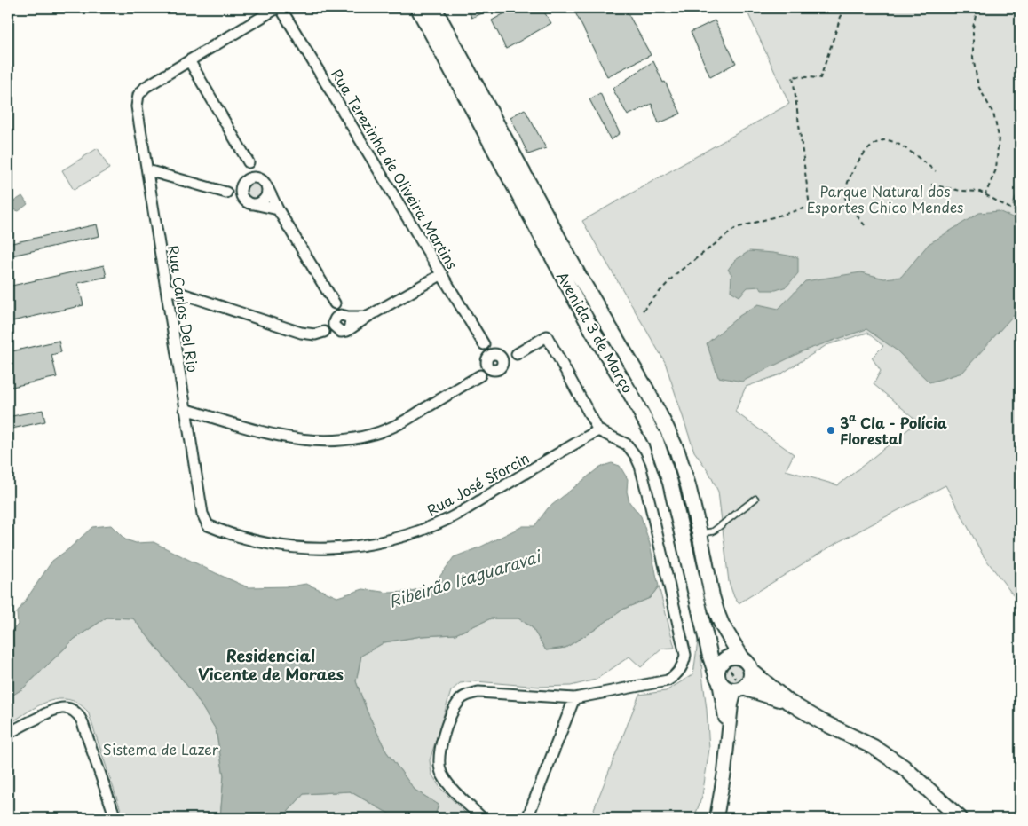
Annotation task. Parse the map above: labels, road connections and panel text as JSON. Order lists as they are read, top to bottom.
{
  "streets": {
    "main road": ["Avenida 3 de Março"],
    "street": ["Rua Terezinha de Oliveira Martins", "Rua Carlos Del Rio", "Rua José Sforcin"]
  },
  "crossings": [
    ["Rua Carlos Del Rio", "Rua José Sforcin"]
  ],
  "districts": ["Residencial Vicente de Moraes"],
  "water": ["Ribeirão Itaguaravai"],
  "parks": ["Parque Natural dos Esportes Chico Mendes", "Sistema de Lazer"],
  "places": ["3ª CIa - Polícia Florestal"]
}
